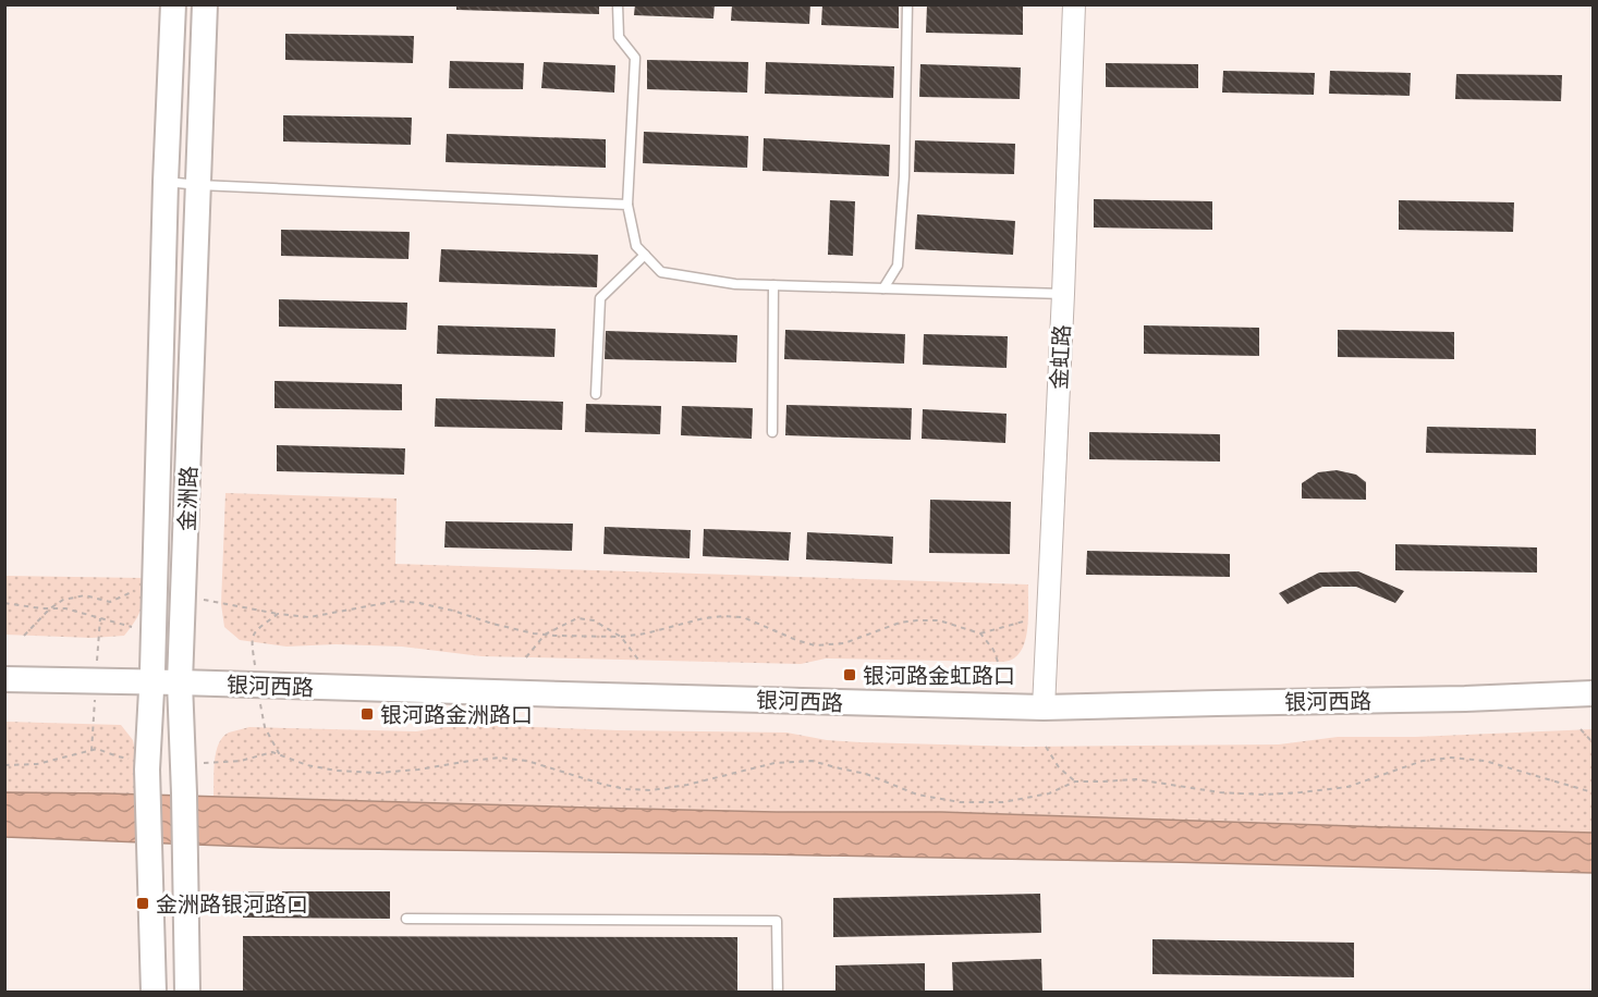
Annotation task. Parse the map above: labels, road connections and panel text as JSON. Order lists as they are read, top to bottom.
{
  "streets": {
    "main road": ["金洲路", "银河西路"],
    "street": ["金虹路"]
  },
  "crossings": [
    ["金虹路", "银河西路"],
    ["金洲路", "银河西路"]
  ],
  "places": {
    "transit": ["银河路金虹路口", "银河路金洲路口", "金洲路银河路口"]
  }
}
